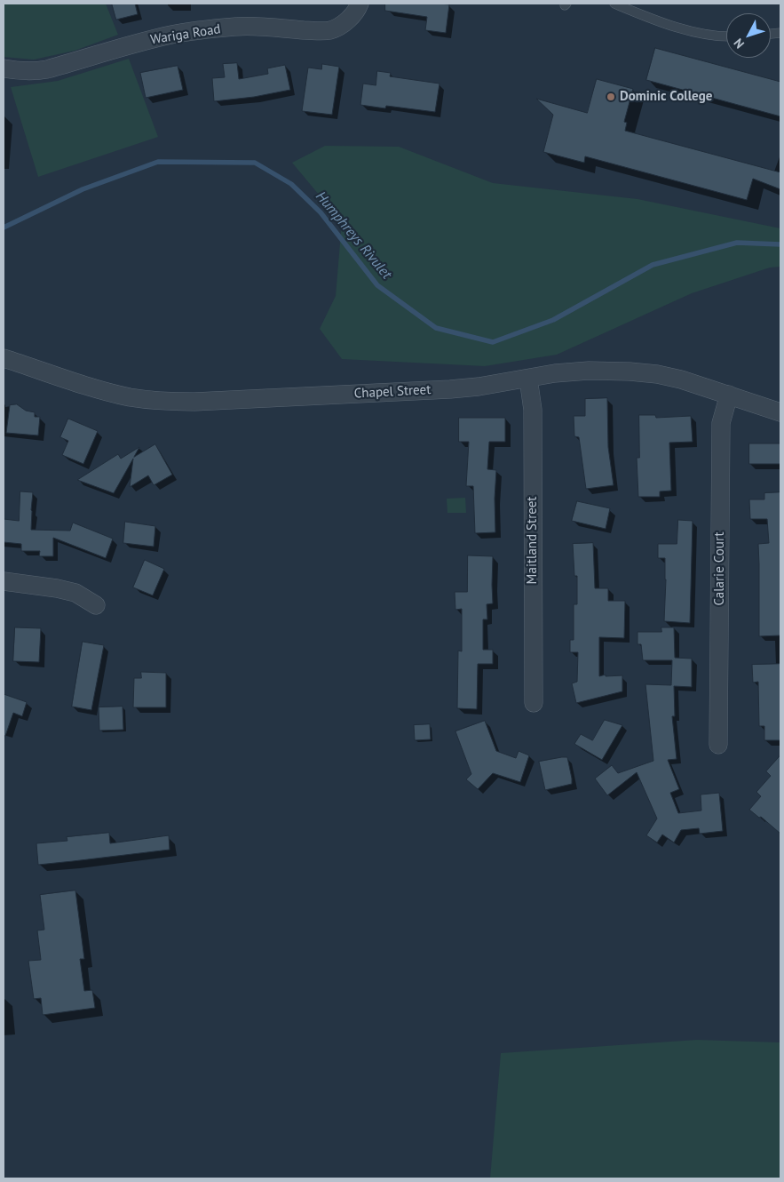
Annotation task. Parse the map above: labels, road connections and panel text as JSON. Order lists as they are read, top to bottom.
{
  "streets": {
    "street": [
      "Wariga Road",
      "Chapel Street",
      "Maitland Street",
      "Calarie Court"
    ]
  },
  "crossings": [
    ["Chapel Street", "Maitland Street"],
    ["Chapel Street", "Calarie Court"]
  ],
  "water": ["Humphreys Rivulet"],
  "places": ["Dominic College"],
  "north": "bottom left"
}
